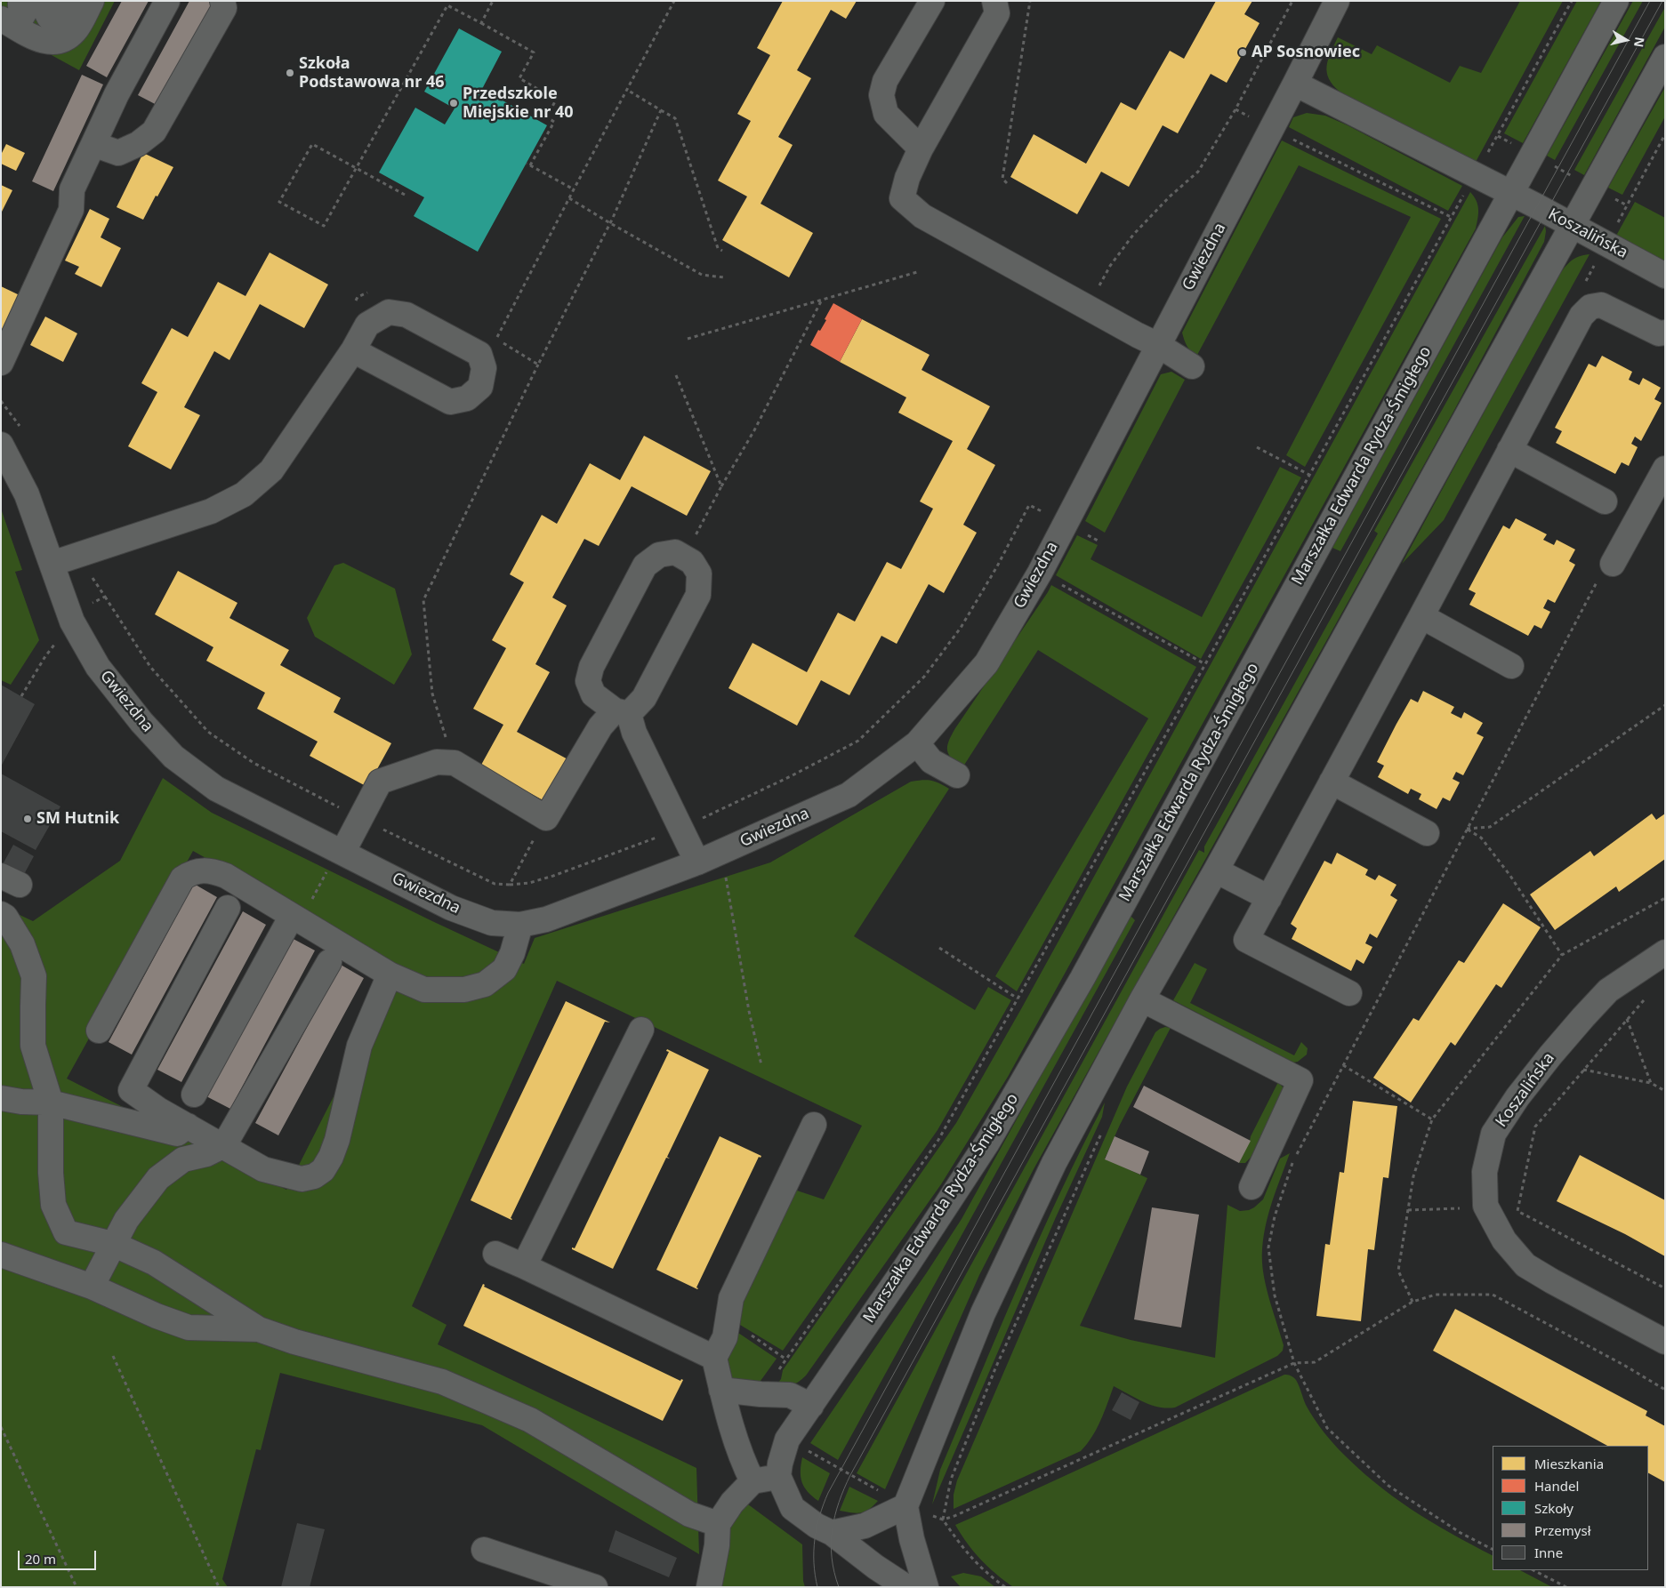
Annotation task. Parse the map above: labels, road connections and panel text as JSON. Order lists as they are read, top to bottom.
{
  "streets": {
    "street": ["Koszalińska", "Gwiezdna", "Marszałka Edwarda Rydza-Śmigłego"]
  },
  "crossings": [
    ["Koszalińska", "Gwiezdna"],
    ["Koszalińska", "Marszałka Edwarda Rydza-Śmigłego"]
  ],
  "places": [
    "AP Sosnowiec",
    "Szkoła Podstawowa nr 46",
    "Przedszkole Miejskie nr 40",
    "SM Hutnik"
  ],
  "legend": [
    "Mieszkania",
    "Handel",
    "Szkoły",
    "Przemysł",
    "Inne"
  ],
  "scale_bar": "20 m",
  "north": "right"
}
